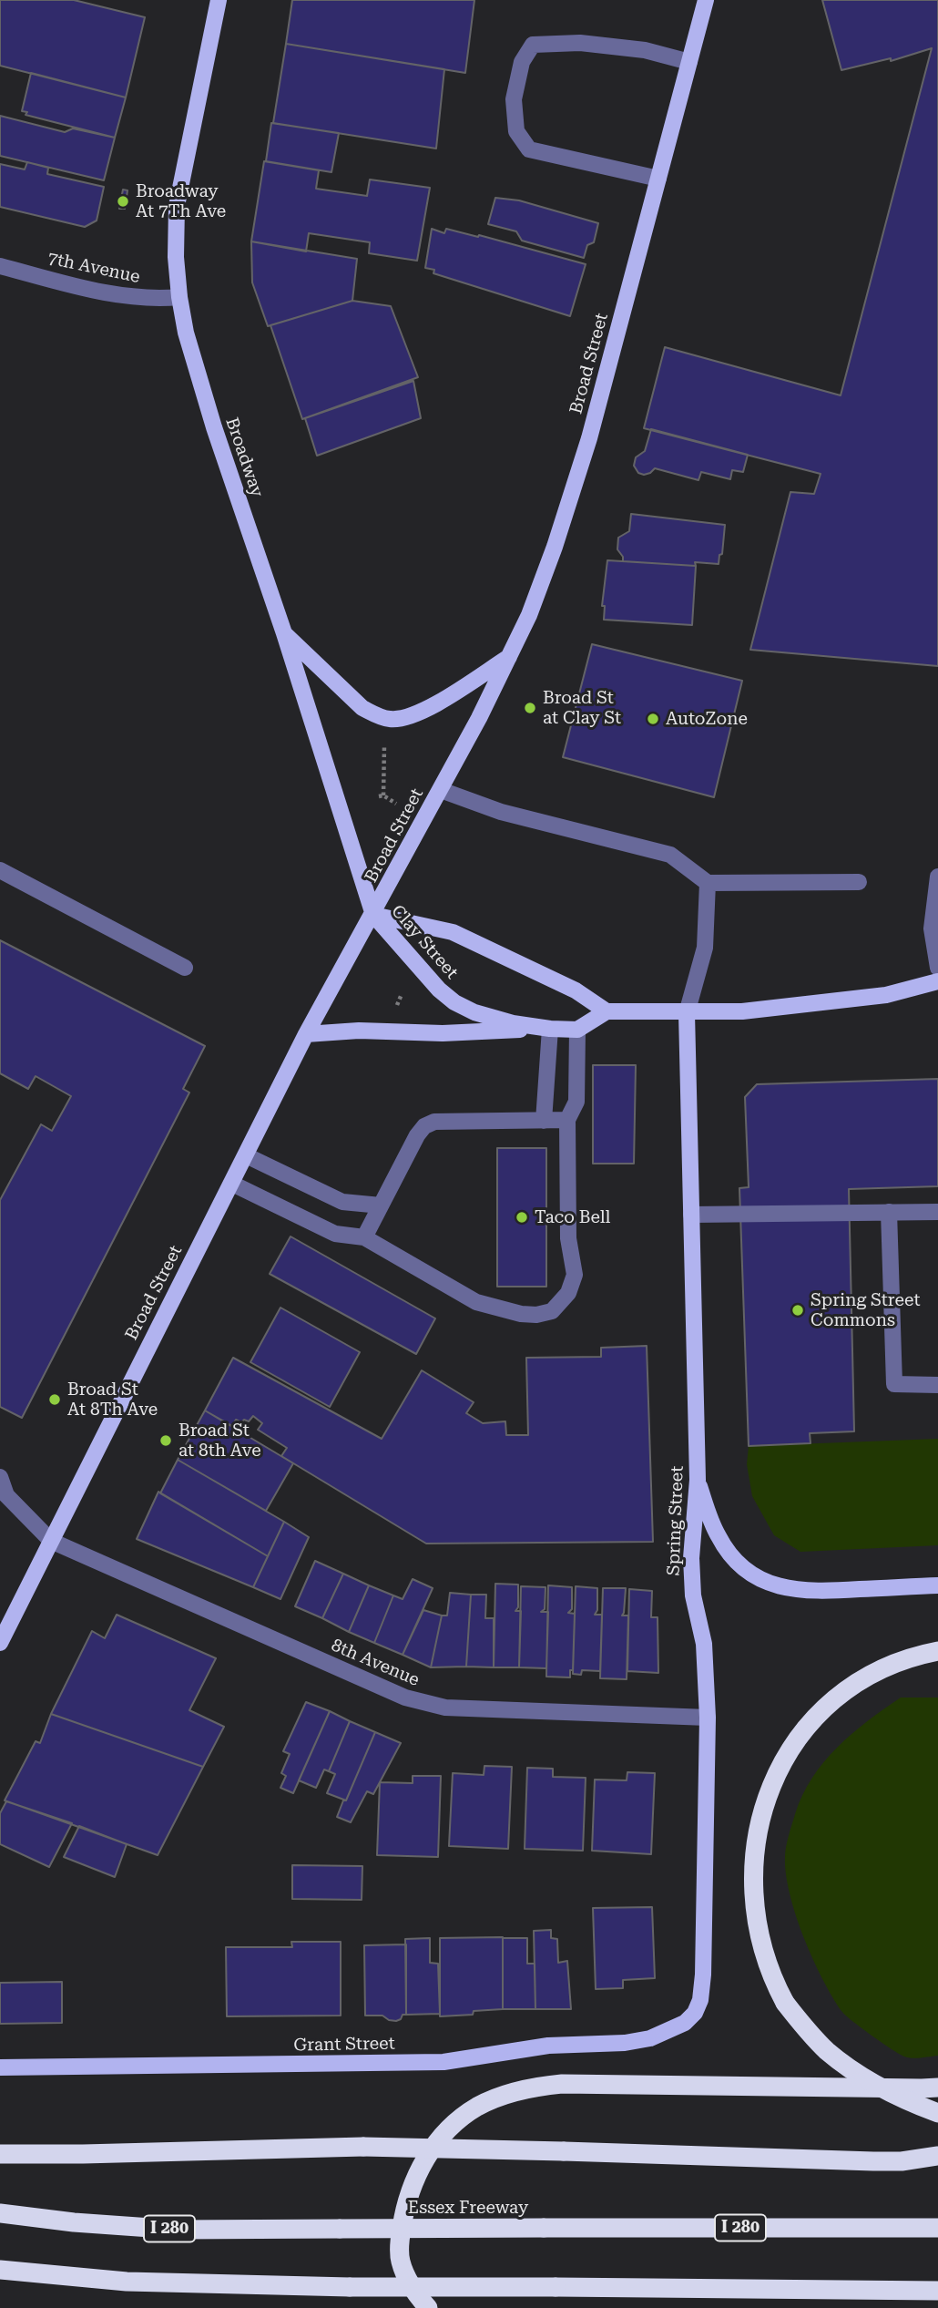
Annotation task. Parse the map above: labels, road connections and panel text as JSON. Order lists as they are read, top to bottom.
{
  "streets": {
    "highway": ["Essex Freeway", "I 280"],
    "main road": [
      "Broad Street",
      "Broadway",
      "Clay Street",
      "Spring Street",
      "Grant Street"
    ],
    "street": ["7th Avenue", "8th Avenue"]
  },
  "crossings": [
    ["7th Avenue", "Broadway"],
    ["Broad Street", "Broadway"],
    ["Broad Street", "Clay Street"],
    ["Broad Street", "8th Avenue"],
    ["Broadway", "Clay Street"],
    ["Spring Street", "8th Avenue"],
    ["Spring Street", "Grant Street"]
  ],
  "places": [
    "Broadway At 7Th Ave",
    "Broad St at Clay St",
    "AutoZone",
    "Taco Bell",
    "Spring Street Commons",
    "Broad St At 8Th Ave",
    "Broad St at 8th Ave"
  ]
}
